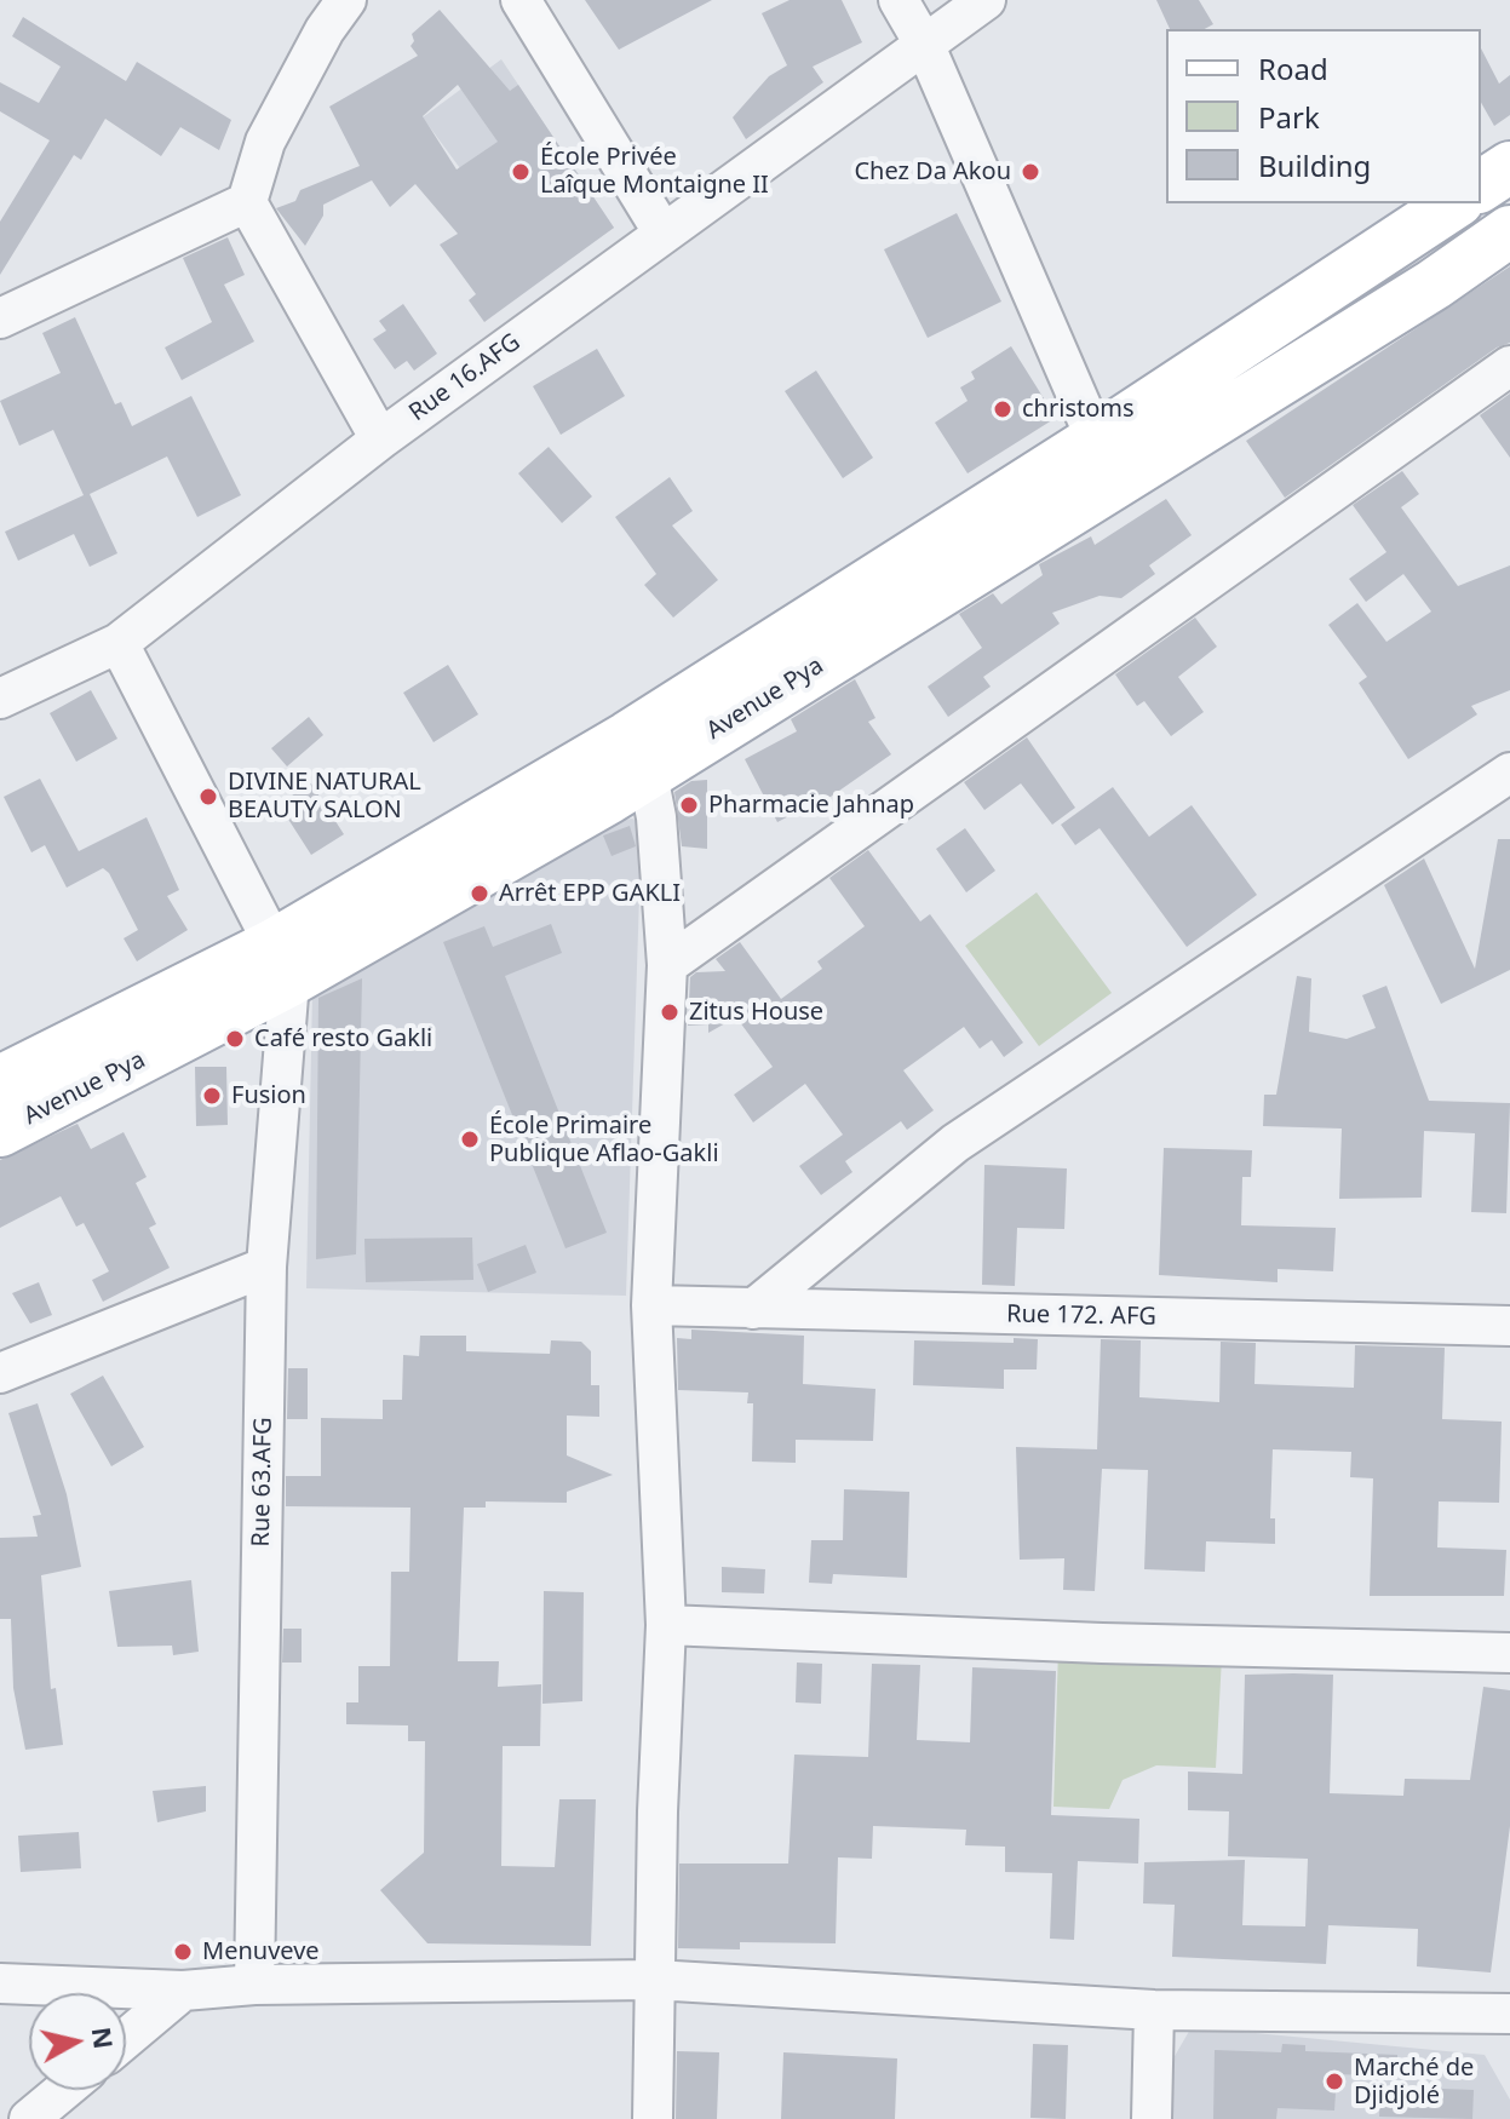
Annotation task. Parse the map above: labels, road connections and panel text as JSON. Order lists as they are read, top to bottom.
{
  "streets": {
    "main road": ["Avenue Pya"],
    "street": ["Rue 16.AFG", "Rue 172. AFG", "Rue 63.AFG"]
  },
  "crossings": [
    ["Avenue Pya", "Rue 63.AFG"]
  ],
  "places": [
    "École Privée Laîque Montaigne II",
    "Chez Da Akou",
    "christoms",
    "DIVINE NATURAL BEAUTY SALON",
    "Pharmacie Jahnap",
    "Arrêt EPP GAKLI",
    "Zitus House",
    "Café resto Gakli",
    "Fusion",
    "École Primaire Publique Aflao-Gakli",
    "Menuveve",
    "Marché de Djidjolé"
  ],
  "legend": ["Road", "Park", "Building"],
  "north": "right"
}
